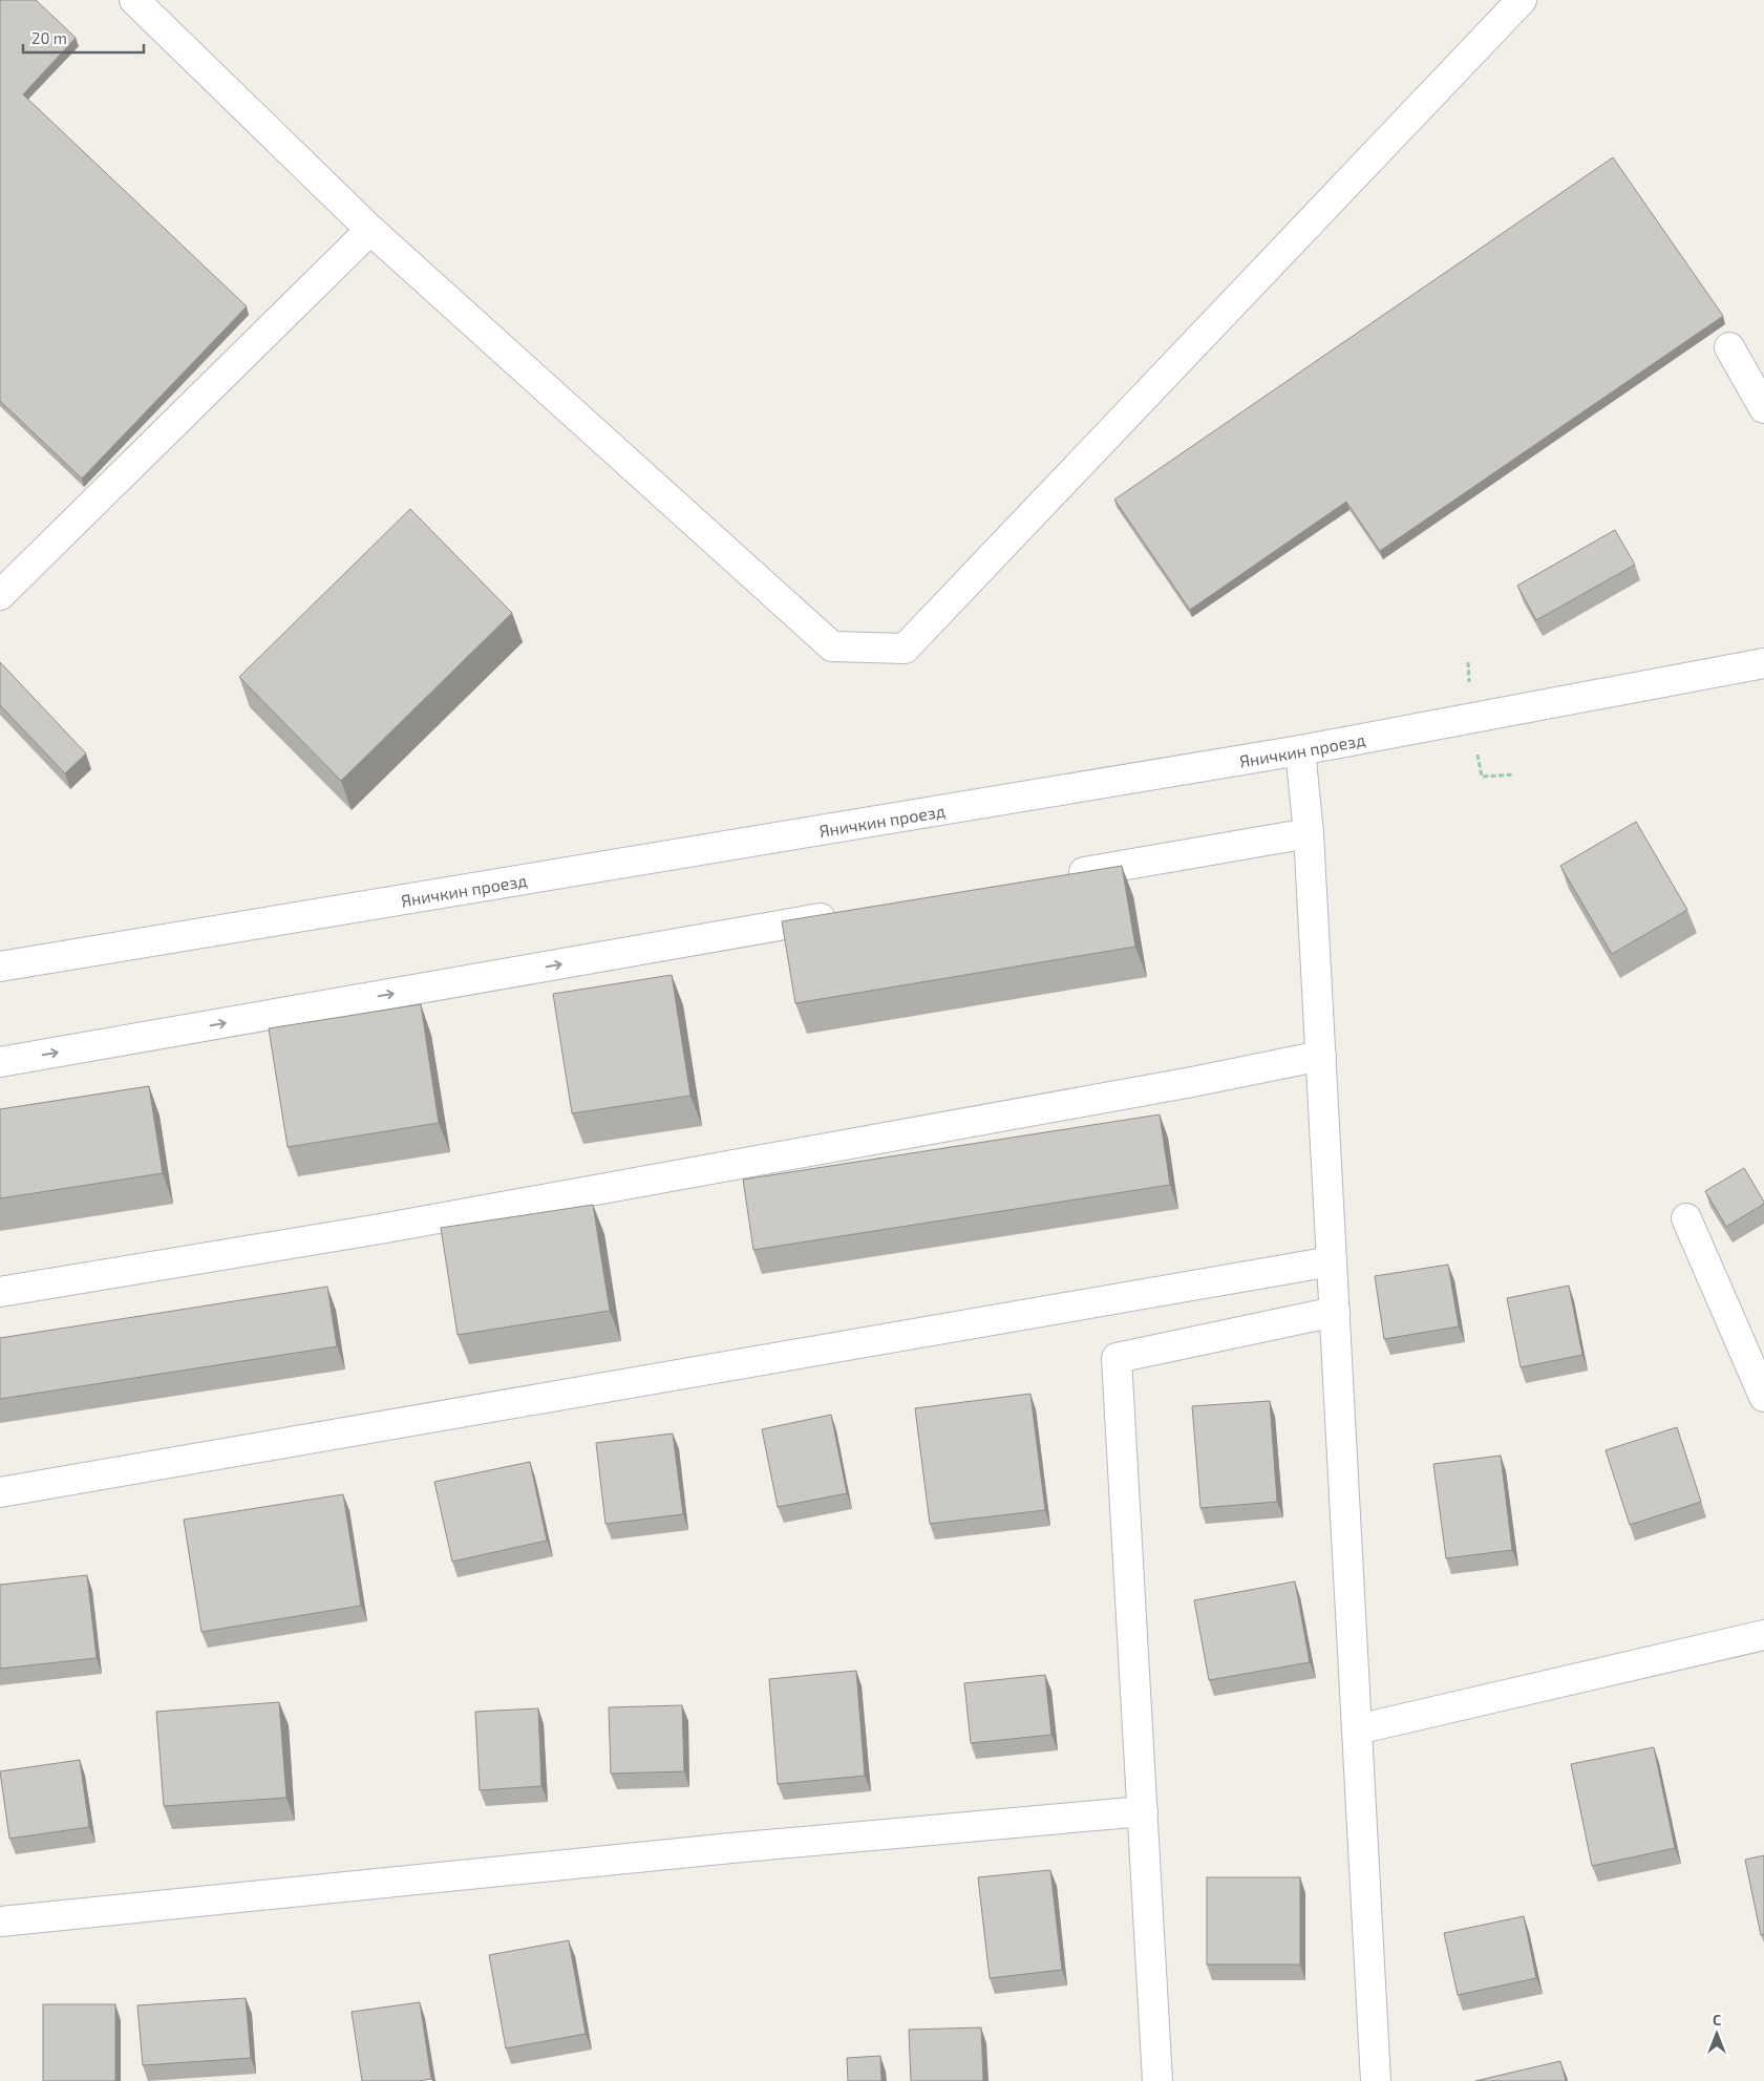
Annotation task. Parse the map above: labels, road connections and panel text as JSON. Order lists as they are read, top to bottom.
{
  "streets": {
    "street": ["Яничкин проезд"]
  },
  "scale_bar": "20 m",
  "north": "top"
}
